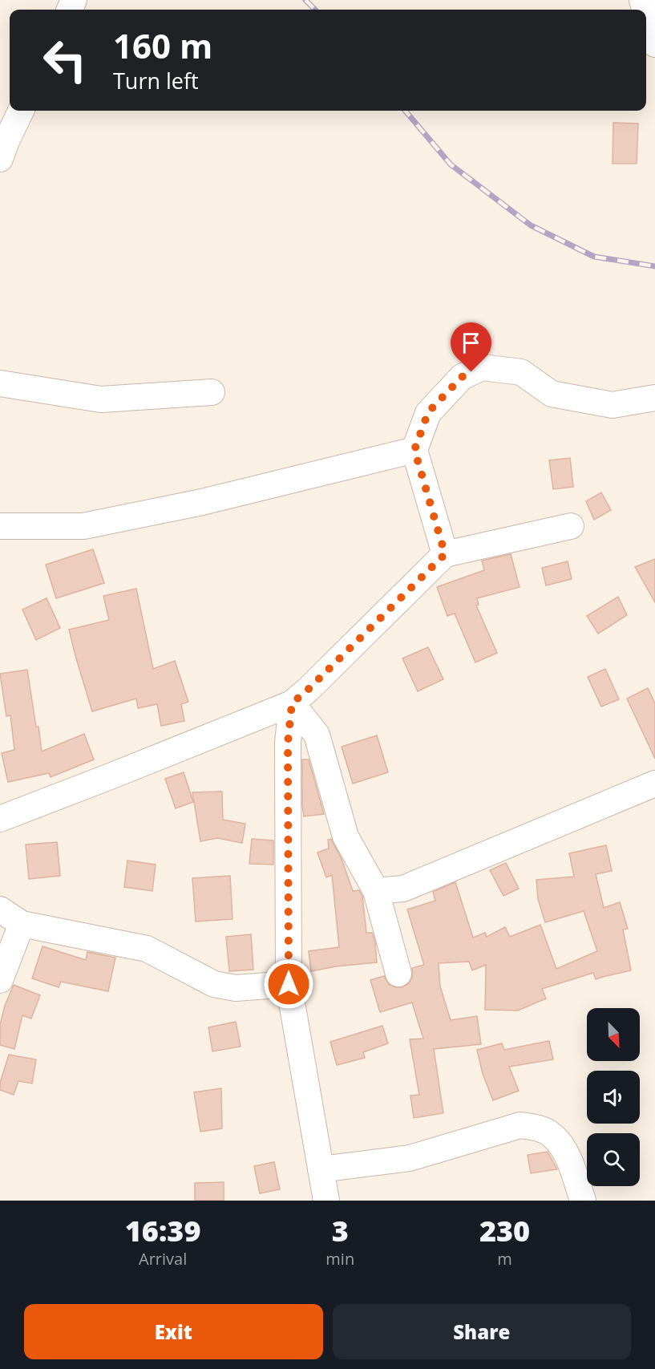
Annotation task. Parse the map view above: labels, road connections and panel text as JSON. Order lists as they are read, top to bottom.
{
  "north": "bottom right",
  "page": {
    "turn": ["160 m", "Turn left"],
    "eta": [
      "16:39",
      "Arrival",
      "3",
      "min",
      "230",
      "m"
    ],
    "buttons": ["Exit", "Share"]
  }
}
